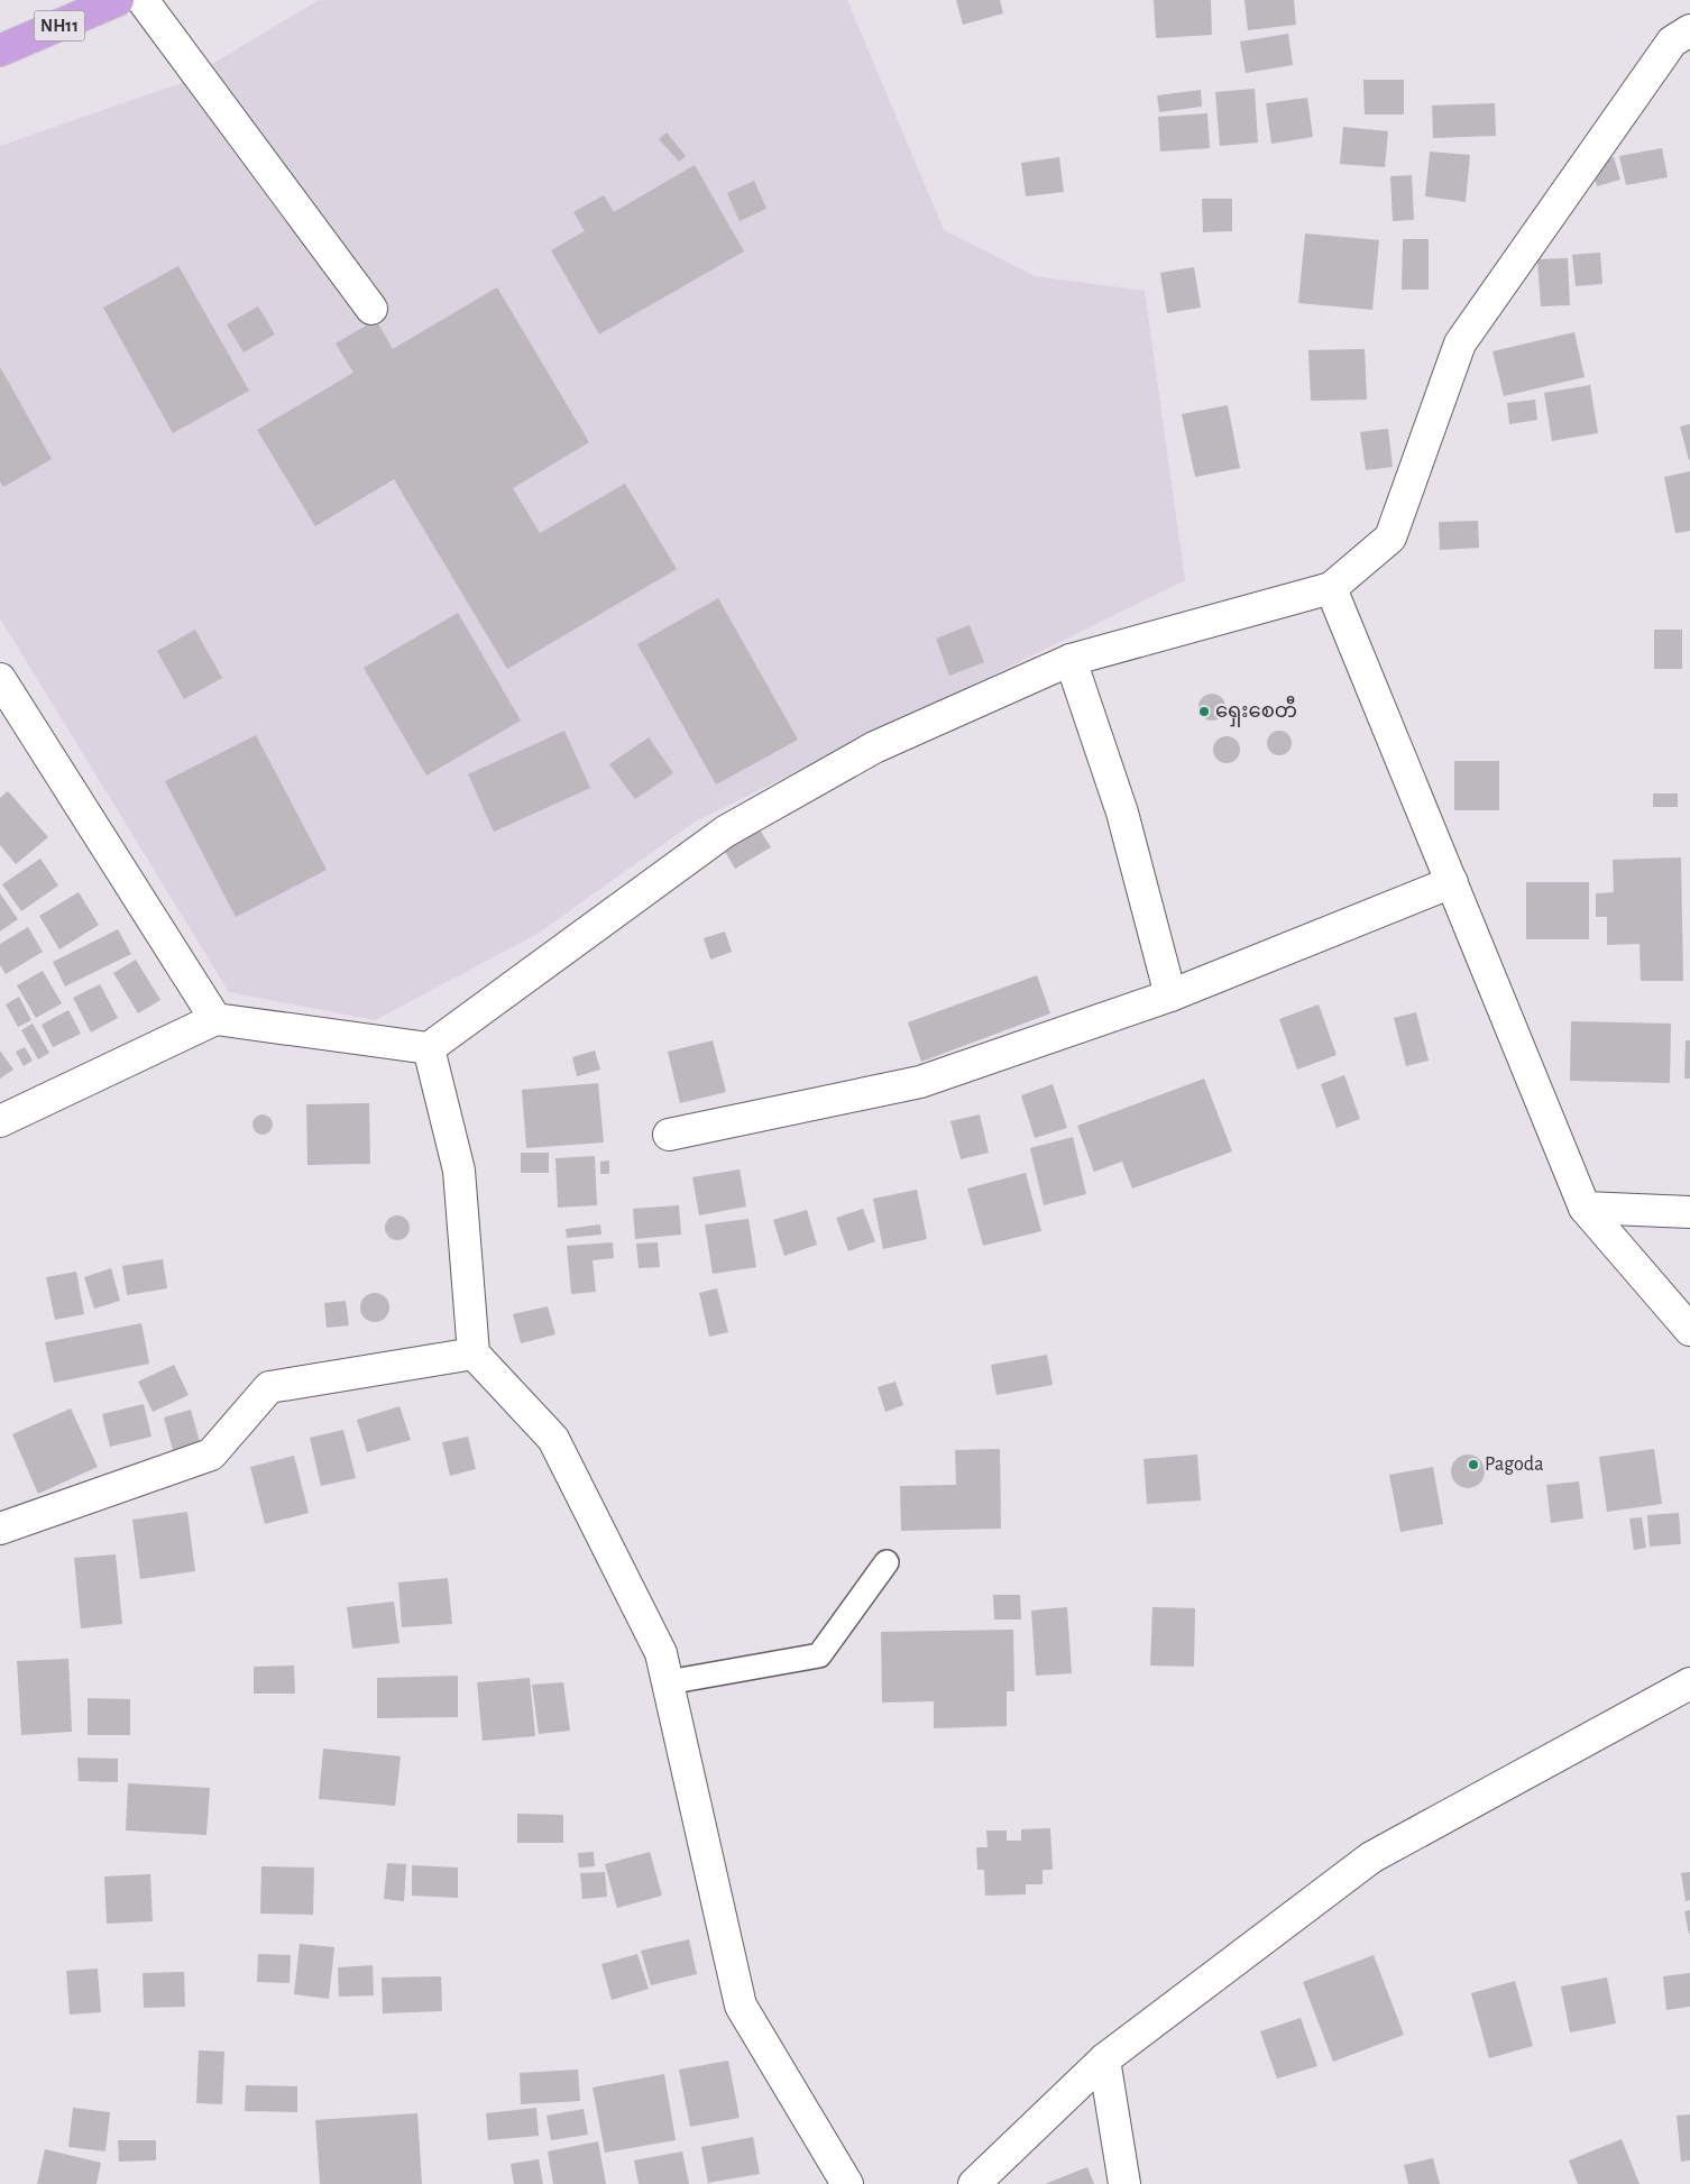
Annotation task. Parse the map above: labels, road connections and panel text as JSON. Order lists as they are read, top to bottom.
{
  "streets": {
    "highway": ["NH11"]
  },
  "places": ["ရှေးစေတီ", "Pagoda"]
}
